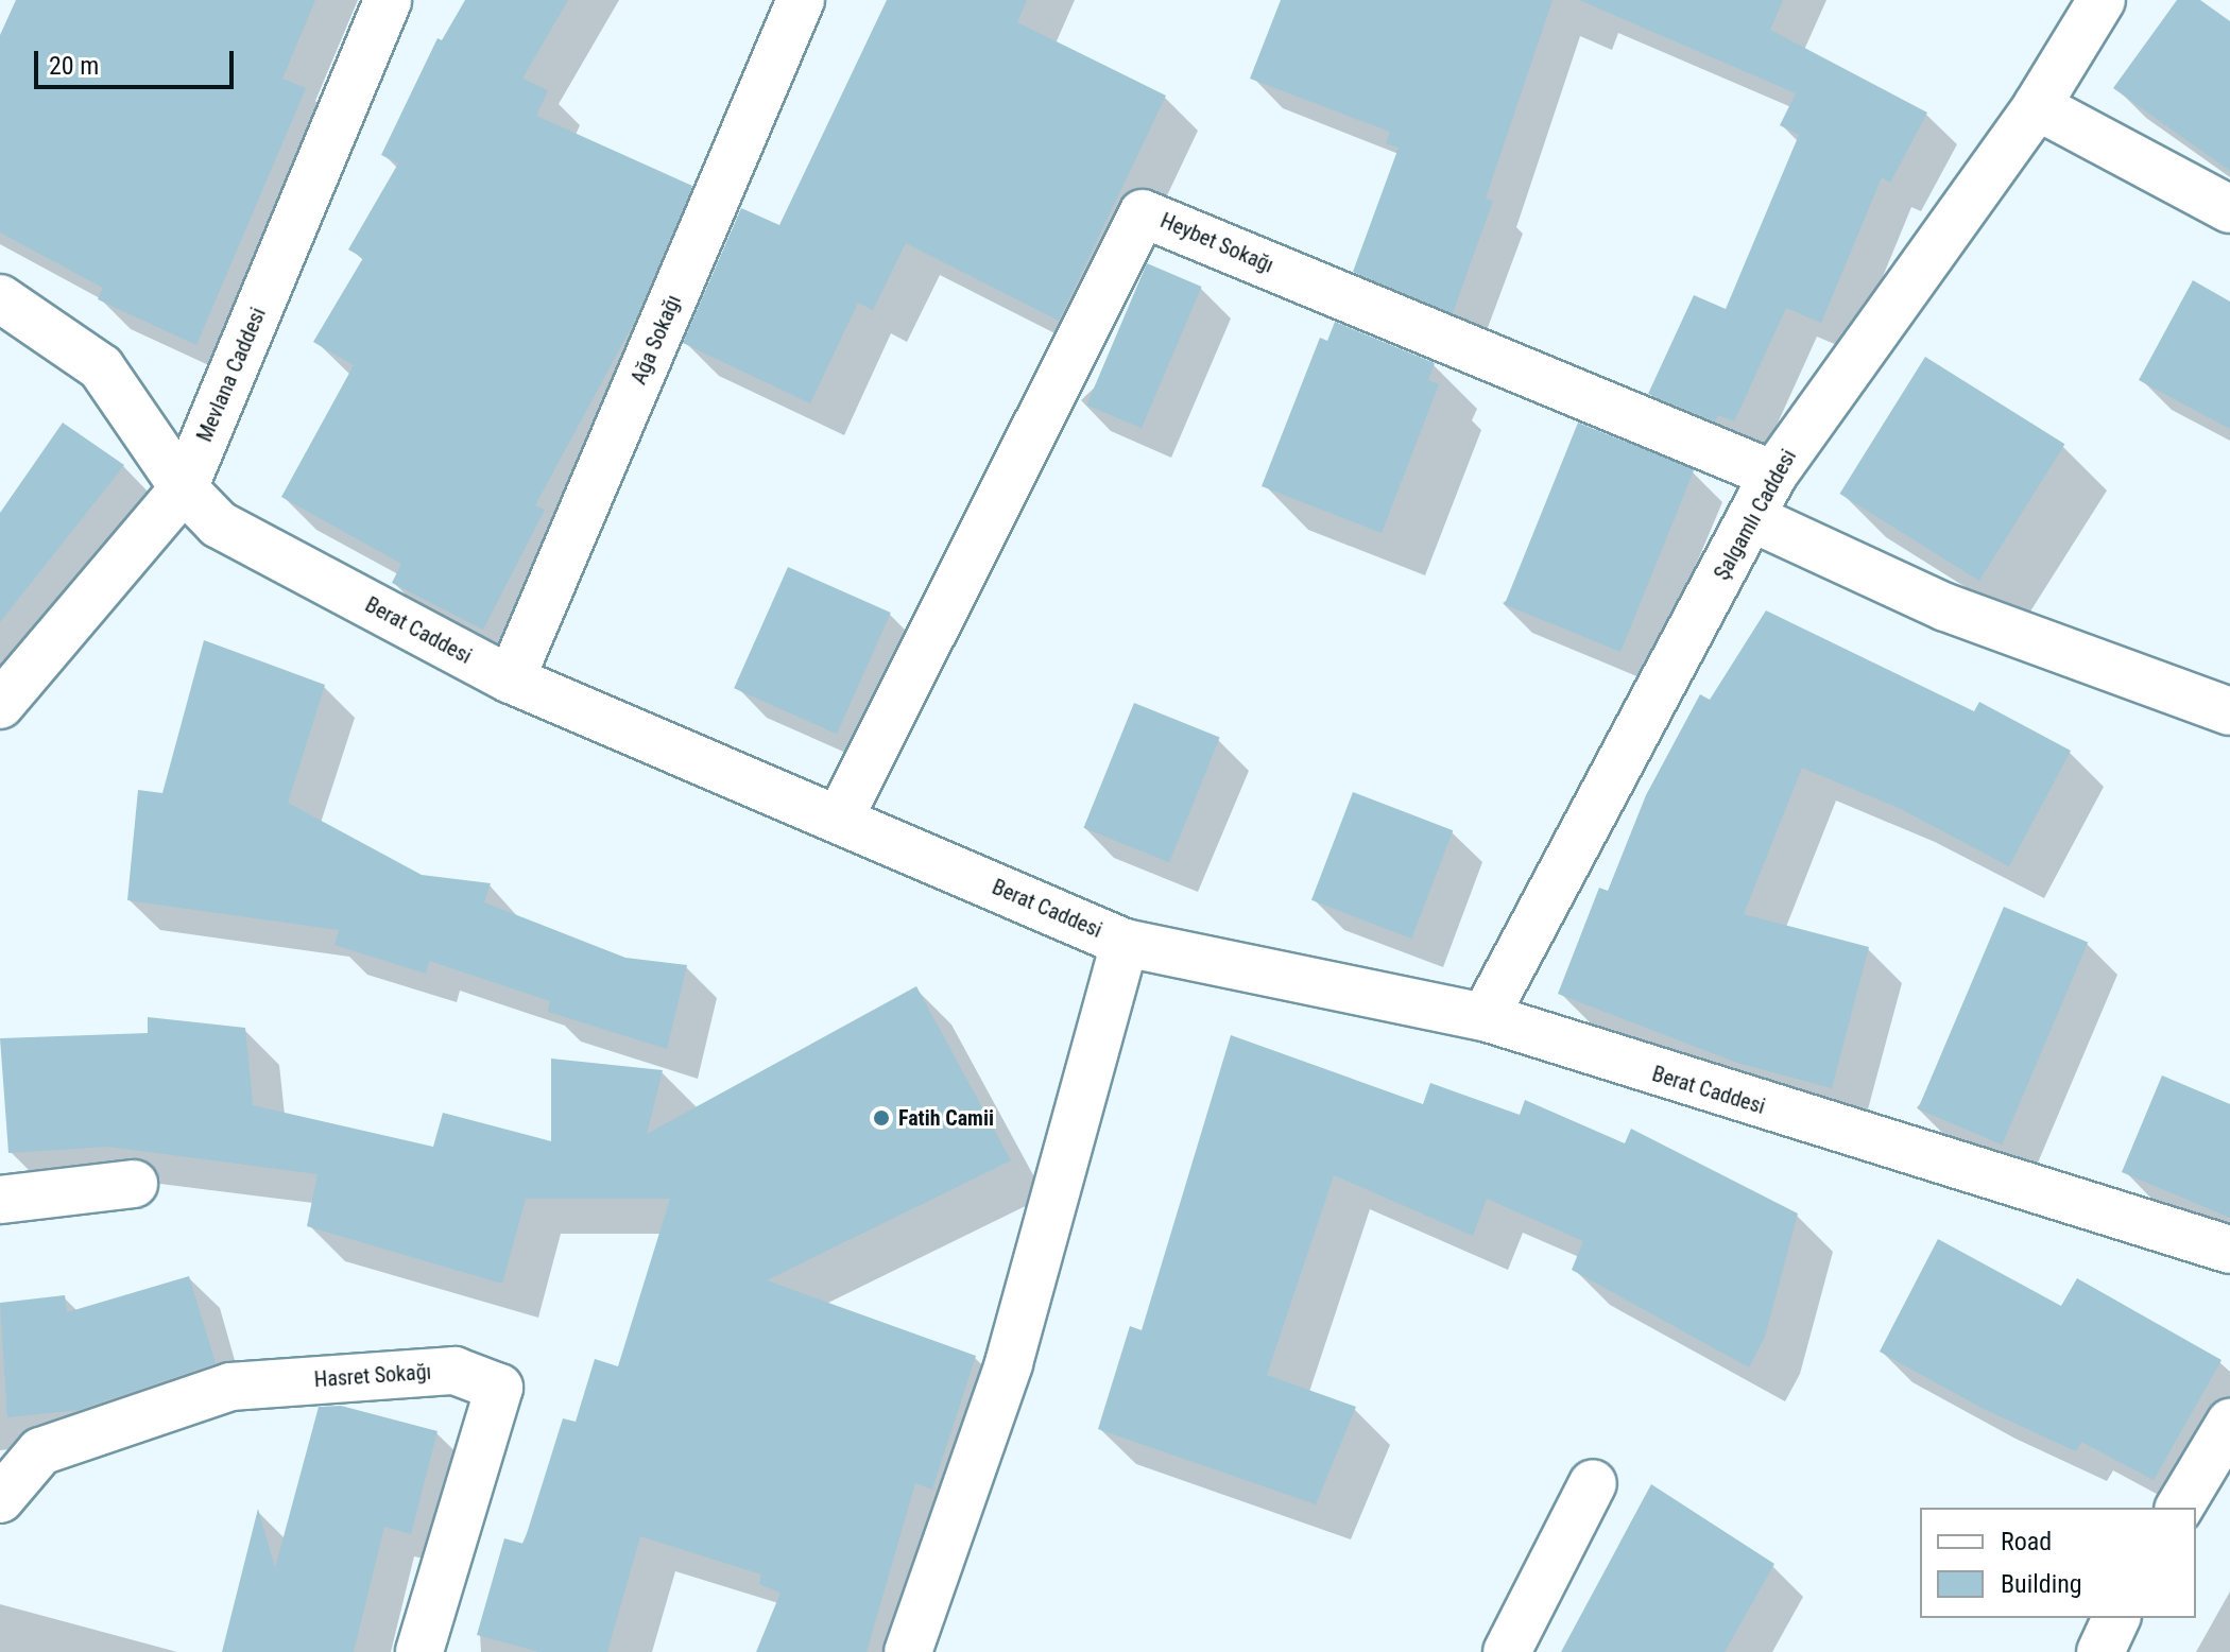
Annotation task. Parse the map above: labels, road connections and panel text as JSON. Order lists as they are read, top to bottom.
{
  "streets": {
    "street": [
      "Heybet Sokağı",
      "Ağa Sokağı",
      "Mevlana Caddesi",
      "Şalgamlı Caddesi",
      "Berat Caddesi",
      "Hasret Sokağı"
    ]
  },
  "crossings": [
    ["Heybet Sokağı", "Şalgamlı Caddesi"],
    ["Heybet Sokağı", "Berat Caddesi"],
    ["Ağa Sokağı", "Berat Caddesi"],
    ["Mevlana Caddesi", "Berat Caddesi"],
    ["Şalgamlı Caddesi", "Berat Caddesi"]
  ],
  "places": ["Fatih Camii"],
  "legend": ["Road", "Building"],
  "scale_bar": "20 m"
}
